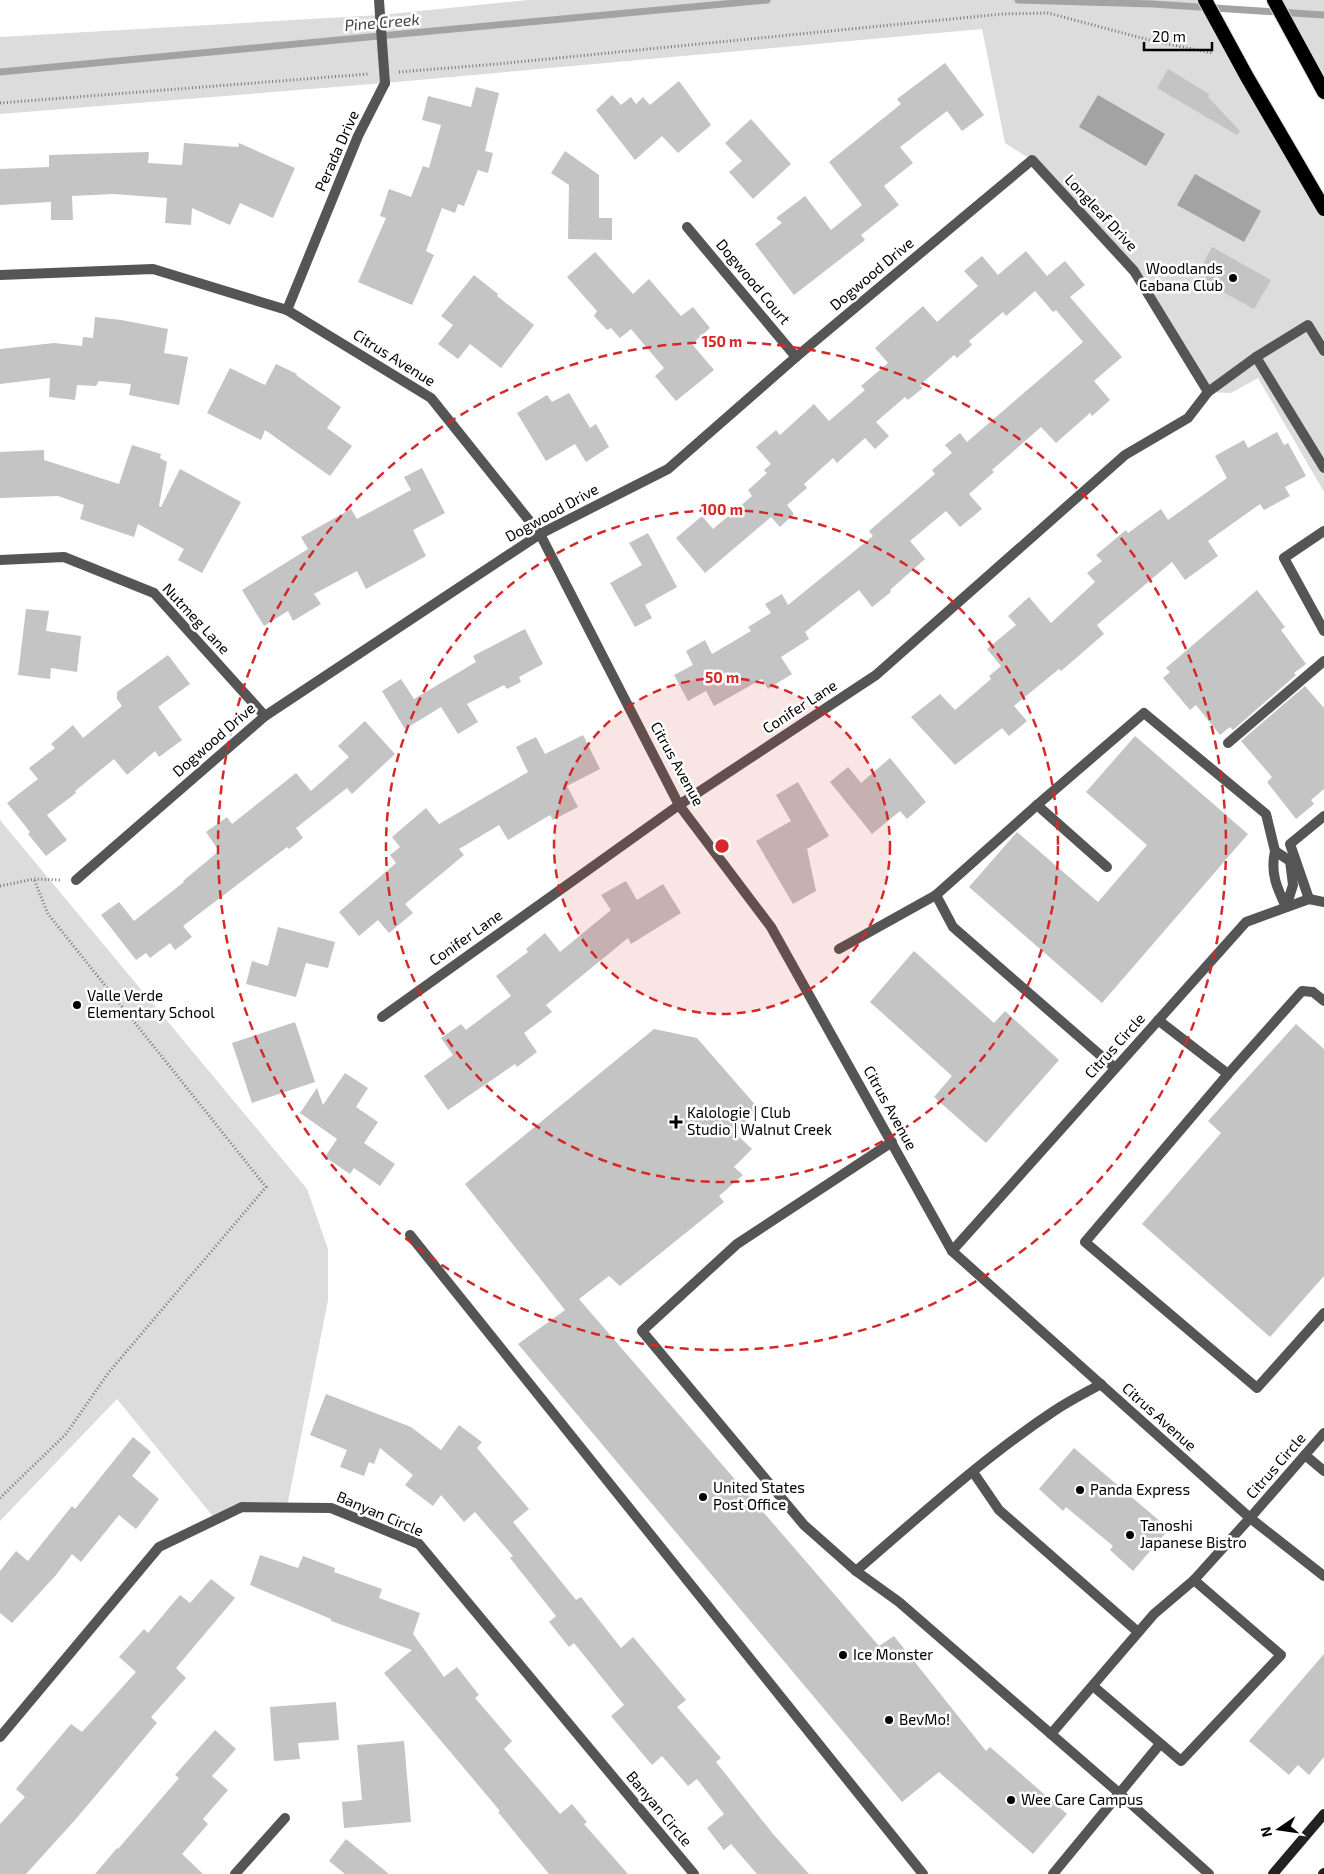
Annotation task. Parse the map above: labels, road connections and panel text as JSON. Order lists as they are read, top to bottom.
{
  "streets": {
    "street": [
      "Perada Drive",
      "Longleaf Drive",
      "Dogwood Drive",
      "Dogwood Court",
      "Citrus Avenue",
      "Nutmeg Lane",
      "Conifer Lane",
      "Citrus Circle",
      "Banyan Circle"
    ]
  },
  "crossings": [
    ["Perada Drive", "Citrus Avenue"],
    ["Longleaf Drive", "Dogwood Drive"],
    ["Longleaf Drive", "Conifer Lane"],
    ["Dogwood Drive", "Dogwood Court"],
    ["Dogwood Drive", "Citrus Avenue"],
    ["Dogwood Drive", "Nutmeg Lane"],
    ["Citrus Avenue", "Conifer Lane"],
    ["Citrus Avenue", "Citrus Circle"]
  ],
  "water": ["Pine Creek"],
  "places": {
    "other": [
      "Woodlands Cabana Club",
      "Valle Verde Elementary School",
      "Panda Express",
      "United States Post Office",
      "Tanoshi Japanese Bistro",
      "Ice Monster",
      "BevMo!",
      "Wee Care Campus"
    ],
    "health": ["Kalologie | Club Studio | Walnut Creek"]
  },
  "scale_bar": "20 m",
  "north": "left",
  "rings": ["150 m", "100 m", "50 m"]
}
